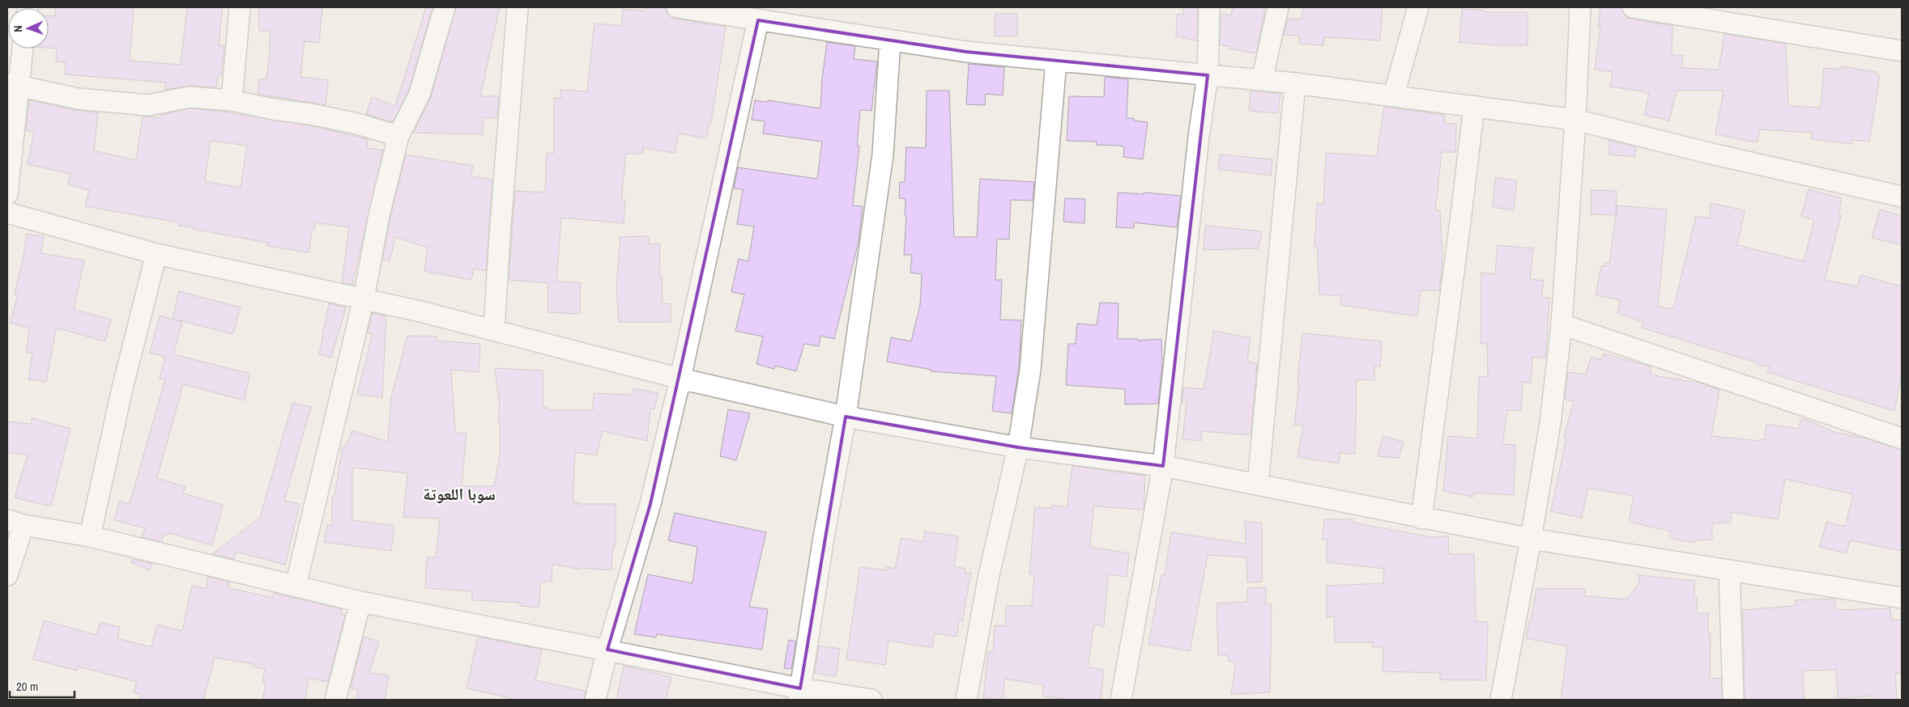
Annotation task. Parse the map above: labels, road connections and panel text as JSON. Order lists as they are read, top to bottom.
{
  "districts": ["سوبا اللعوتة"],
  "scale_bar": "20 m",
  "north": "left"
}
